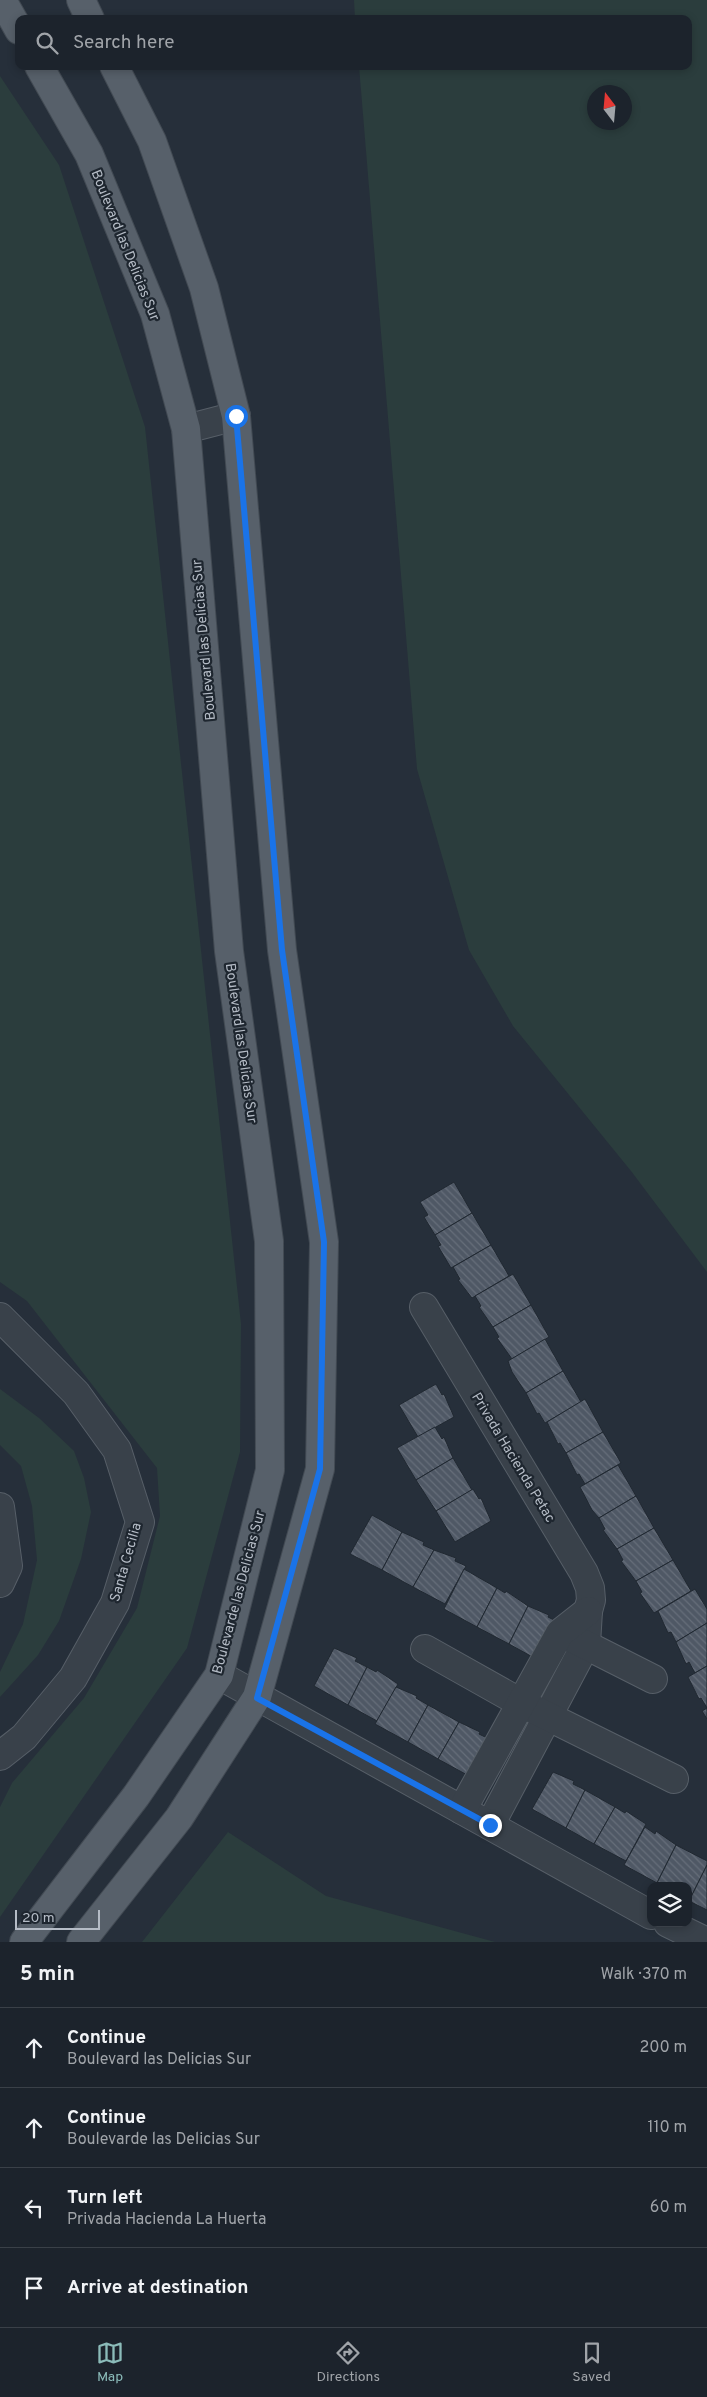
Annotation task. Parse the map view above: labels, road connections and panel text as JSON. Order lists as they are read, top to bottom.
{
  "streets": {
    "main road": ["Boulevard las Delicias Sur", "Boulevarde las Delicias Sur"],
    "street": ["Privada Hacienda Petac", "Santa Cecilia"]
  },
  "crossings": [
    ["Boulevard las Delicias Sur", "Boulevarde las Delicias Sur"]
  ],
  "scale_bar": "20 m",
  "north": "top",
  "page": {
    "search": "Search here",
    "scale": "20 m",
    "heading": ["5 min", "Walk · 370 m"],
    "list": [
      ["Continue", "Boulevard las Delicias Sur", "200 m"],
      ["Continue", "Boulevarde las Delicias Sur", "110 m"],
      ["Turn left", "Privada Hacienda La Huerta", "60 m"],
      "Arrive at destination"
    ],
    "nav": ["Map", "Directions", "Saved"]
  }
}
